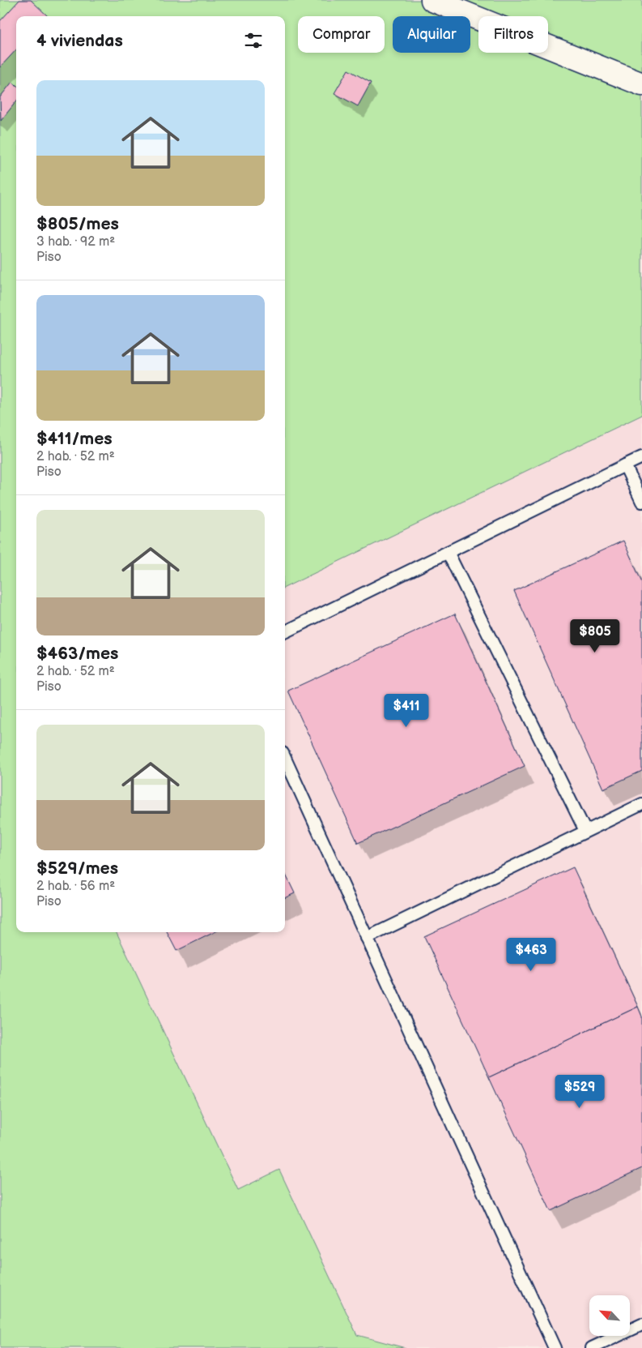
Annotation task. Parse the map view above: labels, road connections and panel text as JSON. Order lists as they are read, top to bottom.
{
  "north": "top left",
  "page": {
    "chip": ["Comprar", "Alquilar", "Filtros"],
    "heading": "4 viviendas",
    "list": [
      {
        "name": "$805/mes",
        "note": "3 hab. · 92 m² · Piso"
      },
      {
        "name": "$411/mes",
        "note": "2 hab. · 52 m² · Piso"
      },
      {
        "name": "$463/mes",
        "note": "2 hab. · 52 m² · Piso"
      },
      {
        "name": "$529/mes",
        "note": "2 hab. · 56 m² · Piso"
      }
    ],
    "price": [
      "$805",
      "$411",
      "$463",
      "$529"
    ]
  }
}
